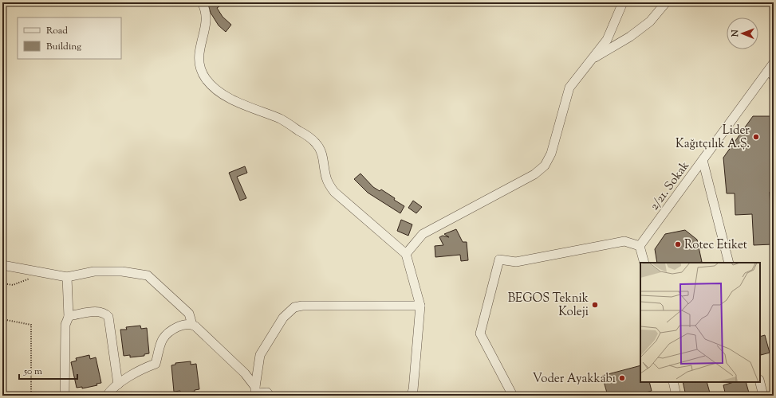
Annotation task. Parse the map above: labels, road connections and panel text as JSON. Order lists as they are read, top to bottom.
{
  "streets": {
    "street": ["2/21. Sokak"]
  },
  "places": [
    "Lider Kağıtçılık A.Ş.",
    "Rotec Etiket",
    "BEGOS Teknik Koleji",
    "Voder Ayakkabı"
  ],
  "legend": ["Road", "Building"],
  "scale_bar": "50 m",
  "north": "left"
}
